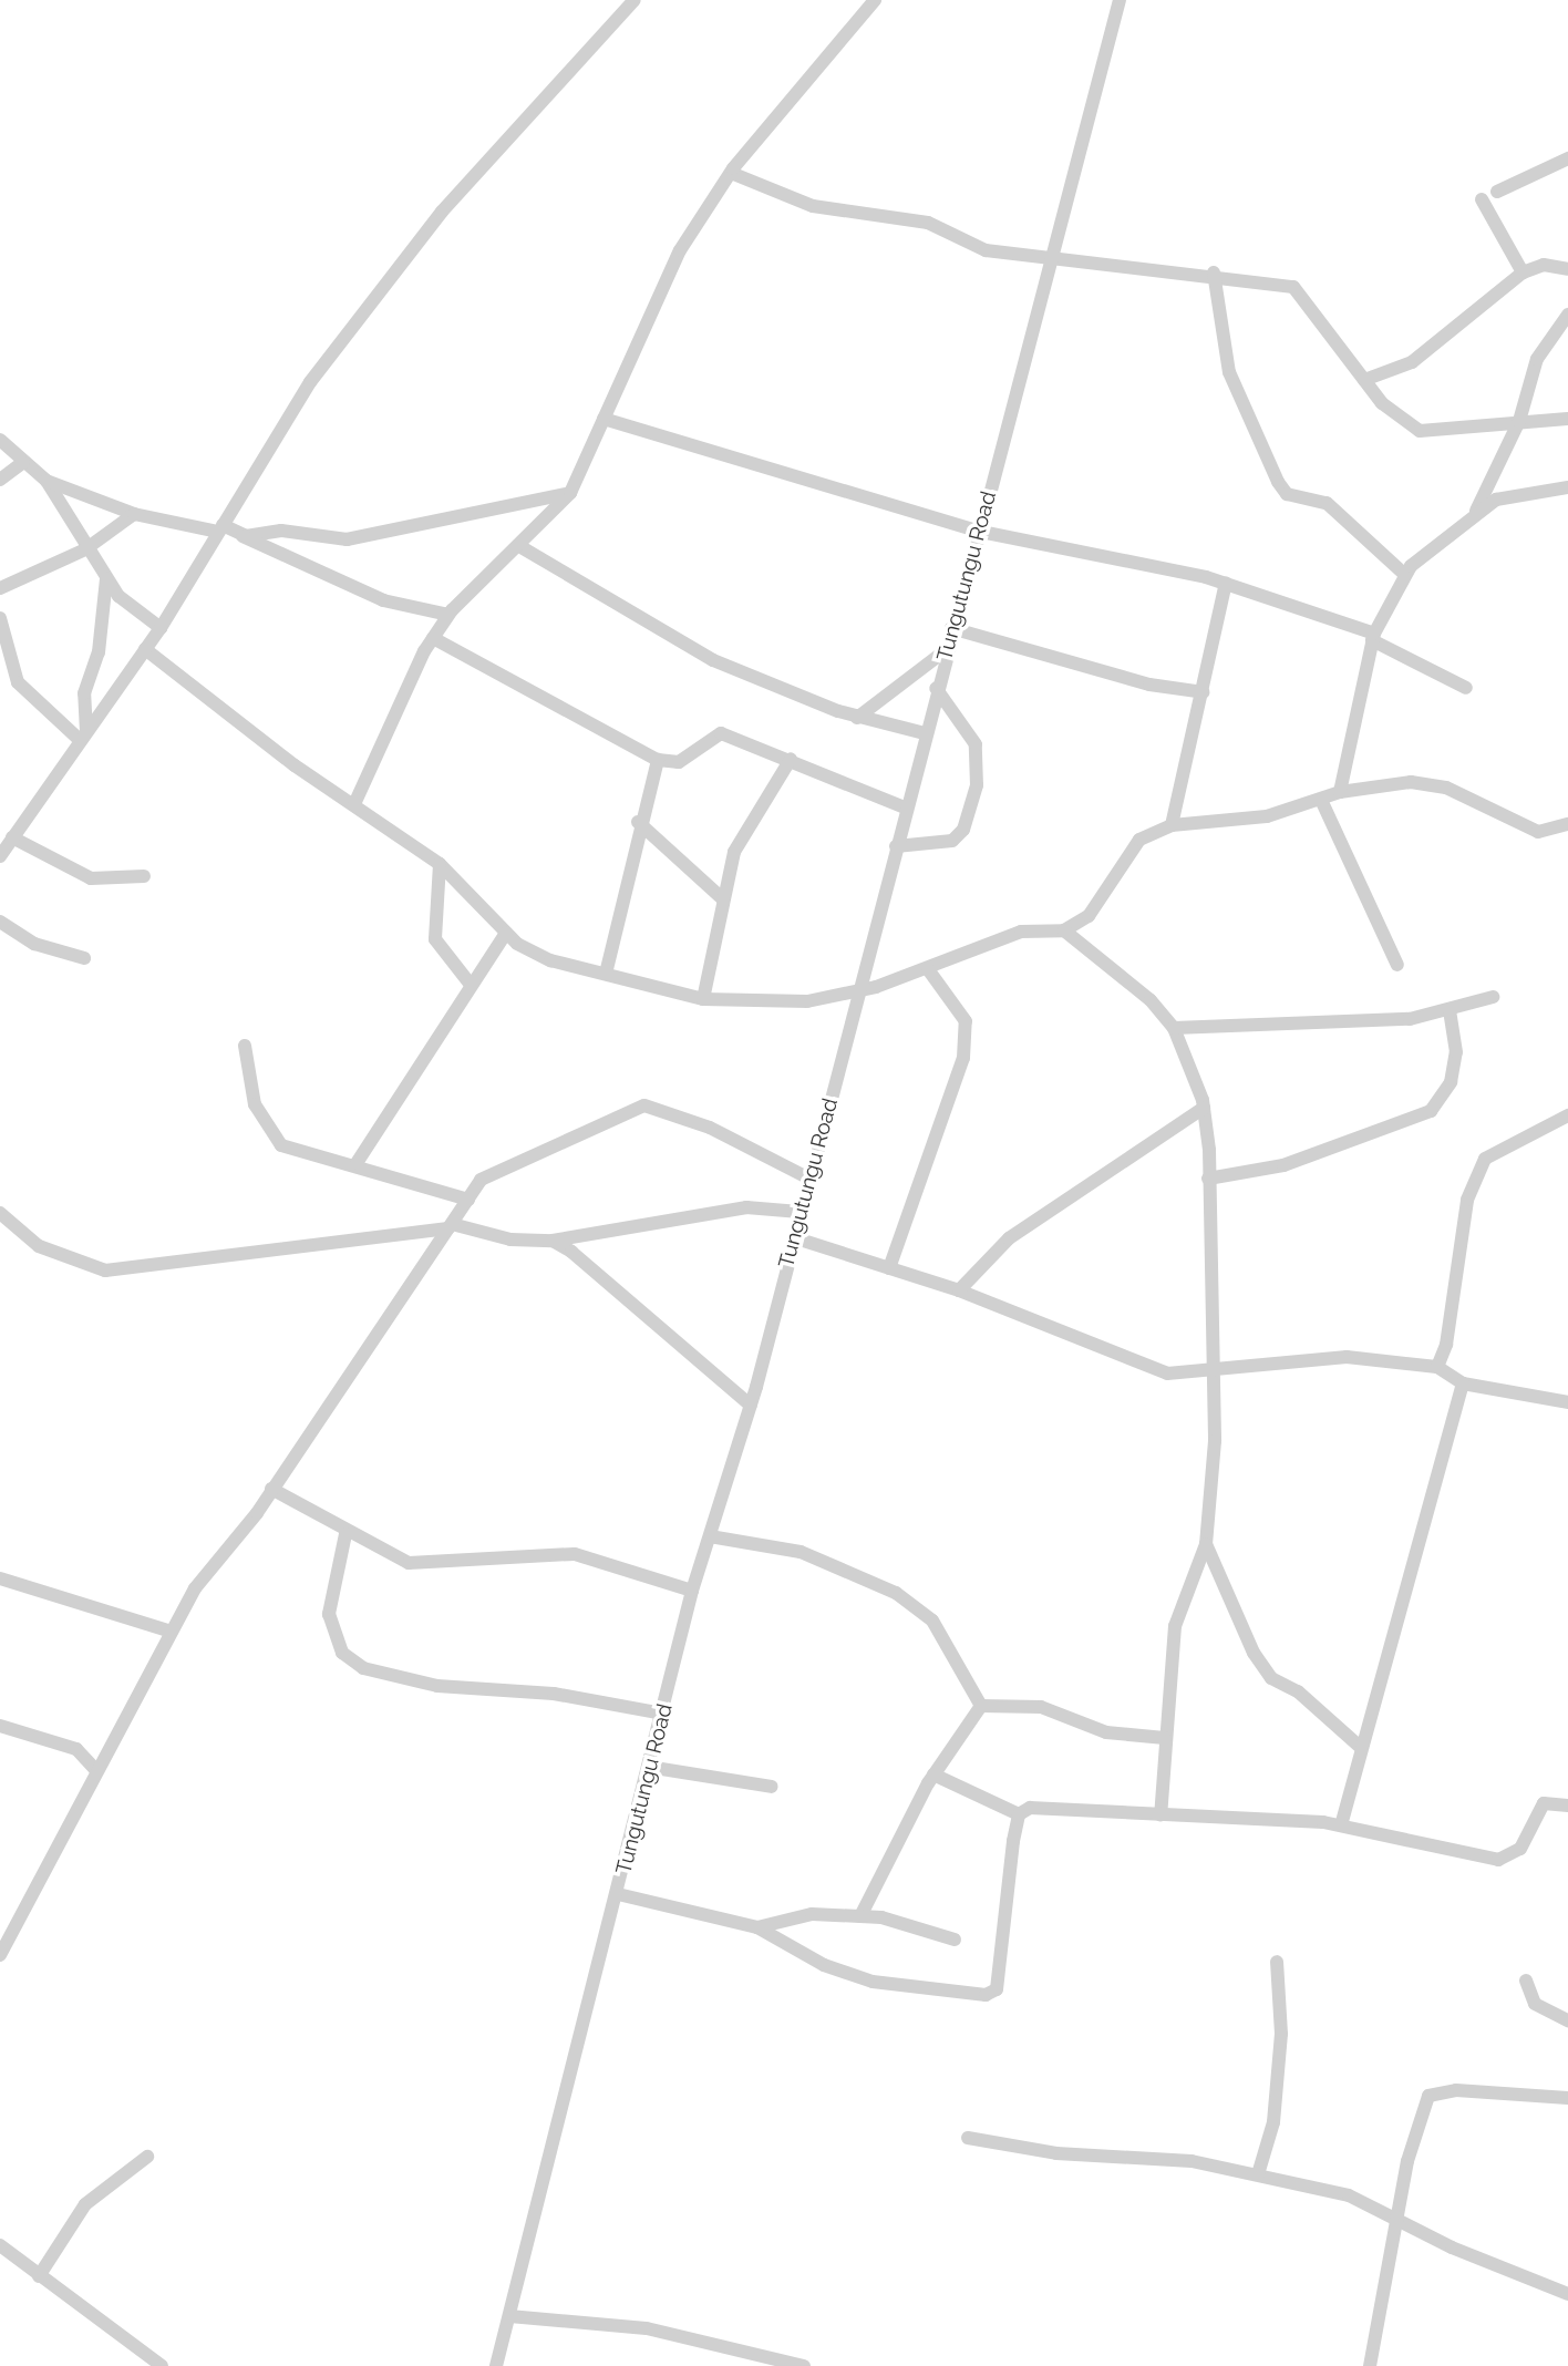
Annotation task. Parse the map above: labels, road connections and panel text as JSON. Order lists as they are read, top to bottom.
{
  "streets": {
    "street": ["Tungutungu Road"]
  }
}
